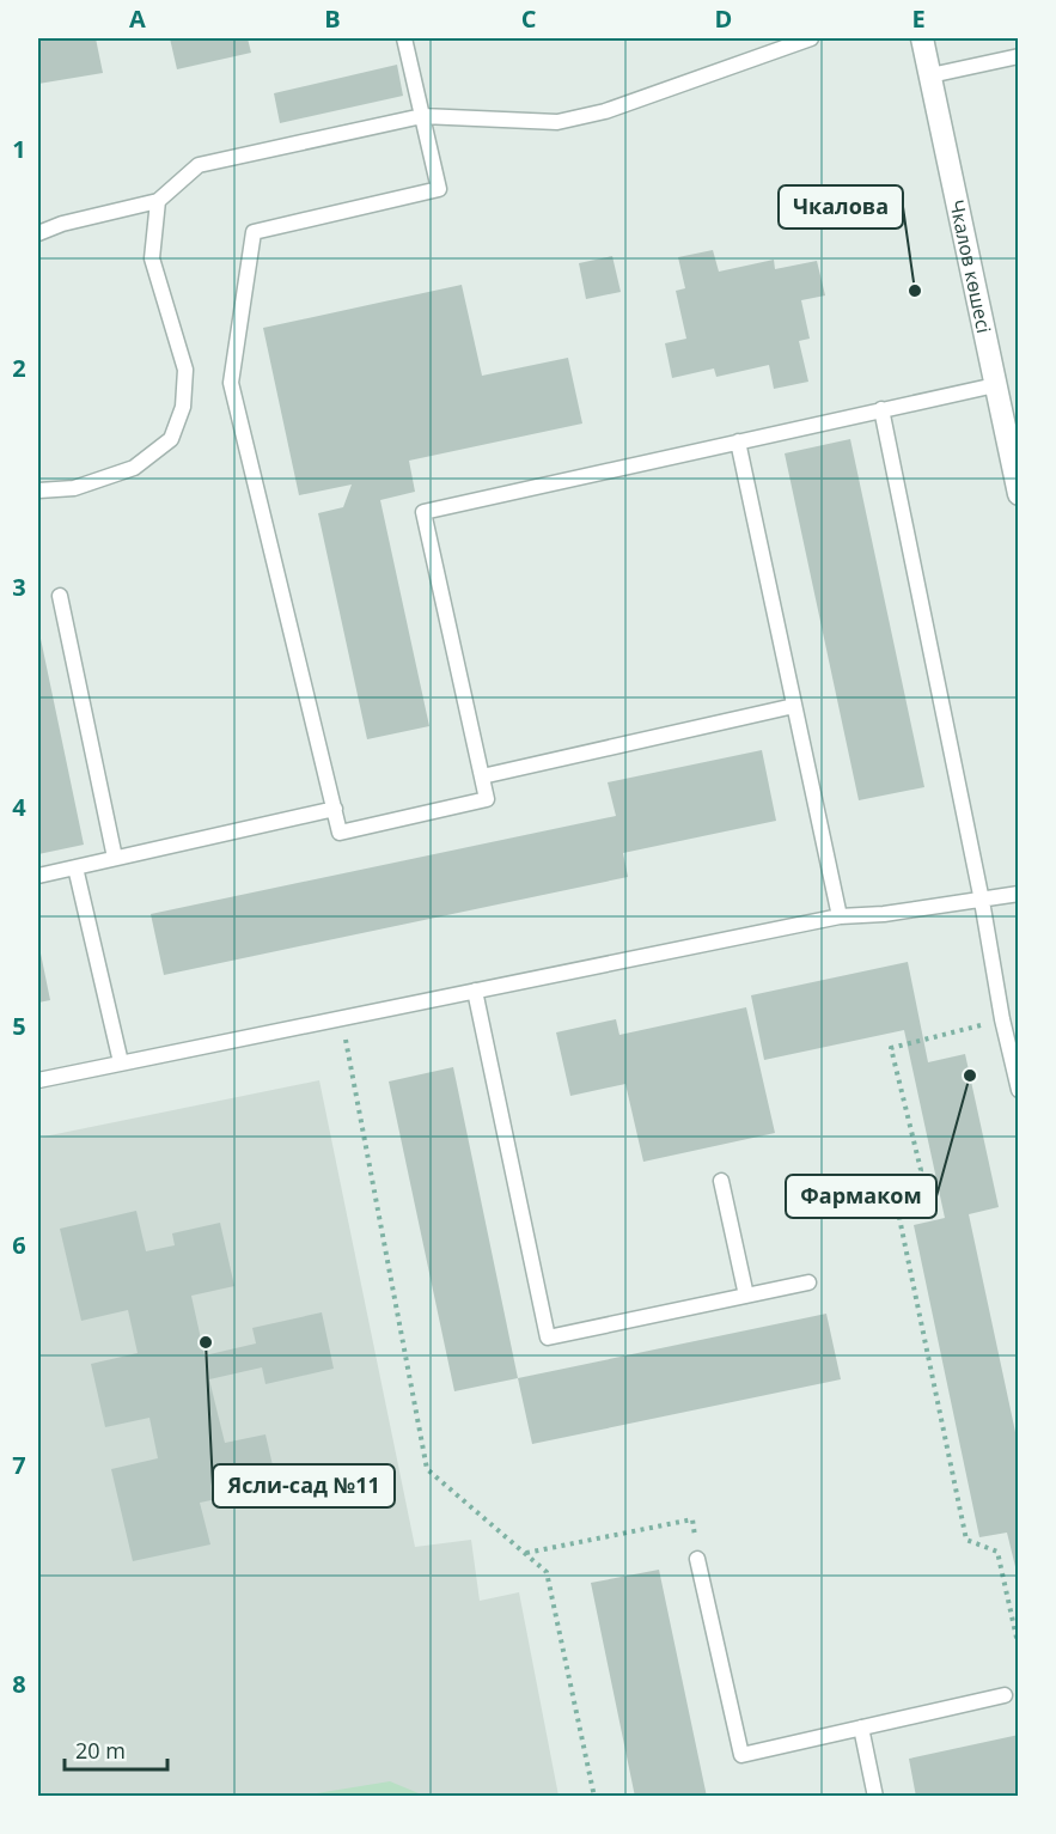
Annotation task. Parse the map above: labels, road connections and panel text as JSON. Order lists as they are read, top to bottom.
{
  "streets": {
    "street": ["Чкалов көшесі"]
  },
  "places": ["Чкалова", "Фармаком", "Ясли-сад №11"],
  "scale_bar": "20 m",
  "grid": {
    "columns": [
      "A",
      "B",
      "C",
      "D",
      "E"
    ],
    "rows": [
      "1",
      "2",
      "3",
      "4",
      "5",
      "6",
      "7",
      "8"
    ]
  }
}
